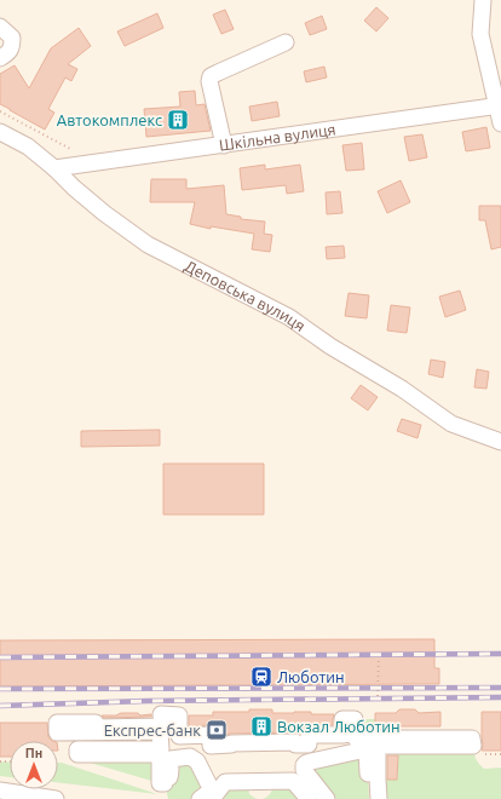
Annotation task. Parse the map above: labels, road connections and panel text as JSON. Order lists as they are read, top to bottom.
{
  "streets": {
    "street": ["Шкільна вулиця", "Деповська вулиця"]
  },
  "crossings": [
    ["Шкільна вулиця", "Деповська вулиця"]
  ],
  "places": {
    "building": ["Автокомплекс", "Вокзал Люботин"],
    "station": ["Люботин"],
    "bank": ["Експрес-банк"]
  },
  "north": "top"
}
